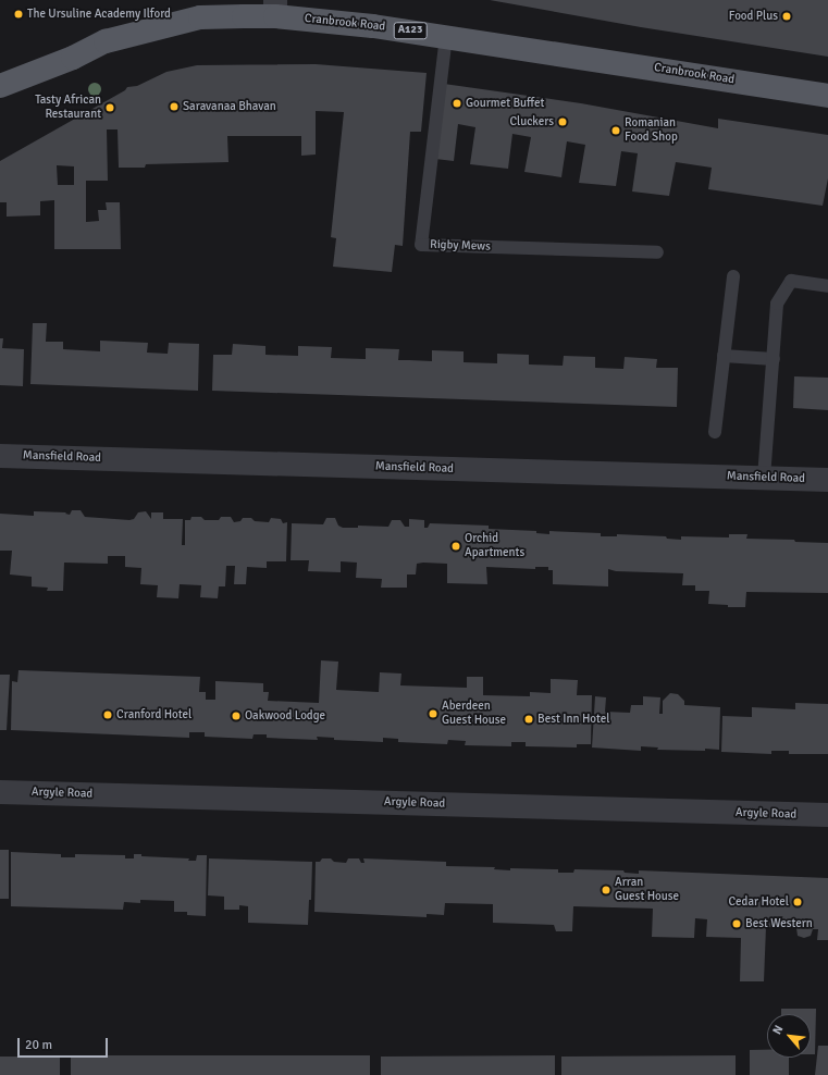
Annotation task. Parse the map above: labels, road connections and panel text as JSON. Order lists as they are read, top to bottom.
{
  "streets": {
    "main road": ["Cranbrook Road", "A123"],
    "street": ["Mansfield Road", "Argyle Road"],
    "lane": ["Rigby Mews"]
  },
  "crossings": [
    ["Cranbrook Road", "Rigby Mews"]
  ],
  "places": [
    "The Ursuline Academy Ilford",
    "Food Plus",
    "Gourmet Buffet",
    "Saravanaa Bhavan",
    "Tasty African Restaurant",
    "Cluckers",
    "Romanian Food Shop",
    "Orchid Apartments",
    "Aberdeen Guest House",
    "Cranford Hotel",
    "Oakwood Lodge",
    "Best Inn Hotel",
    "Arran Guest House",
    "Cedar Hotel",
    "Best Western"
  ],
  "scale_bar": "20 m",
  "north": "top left"
}
